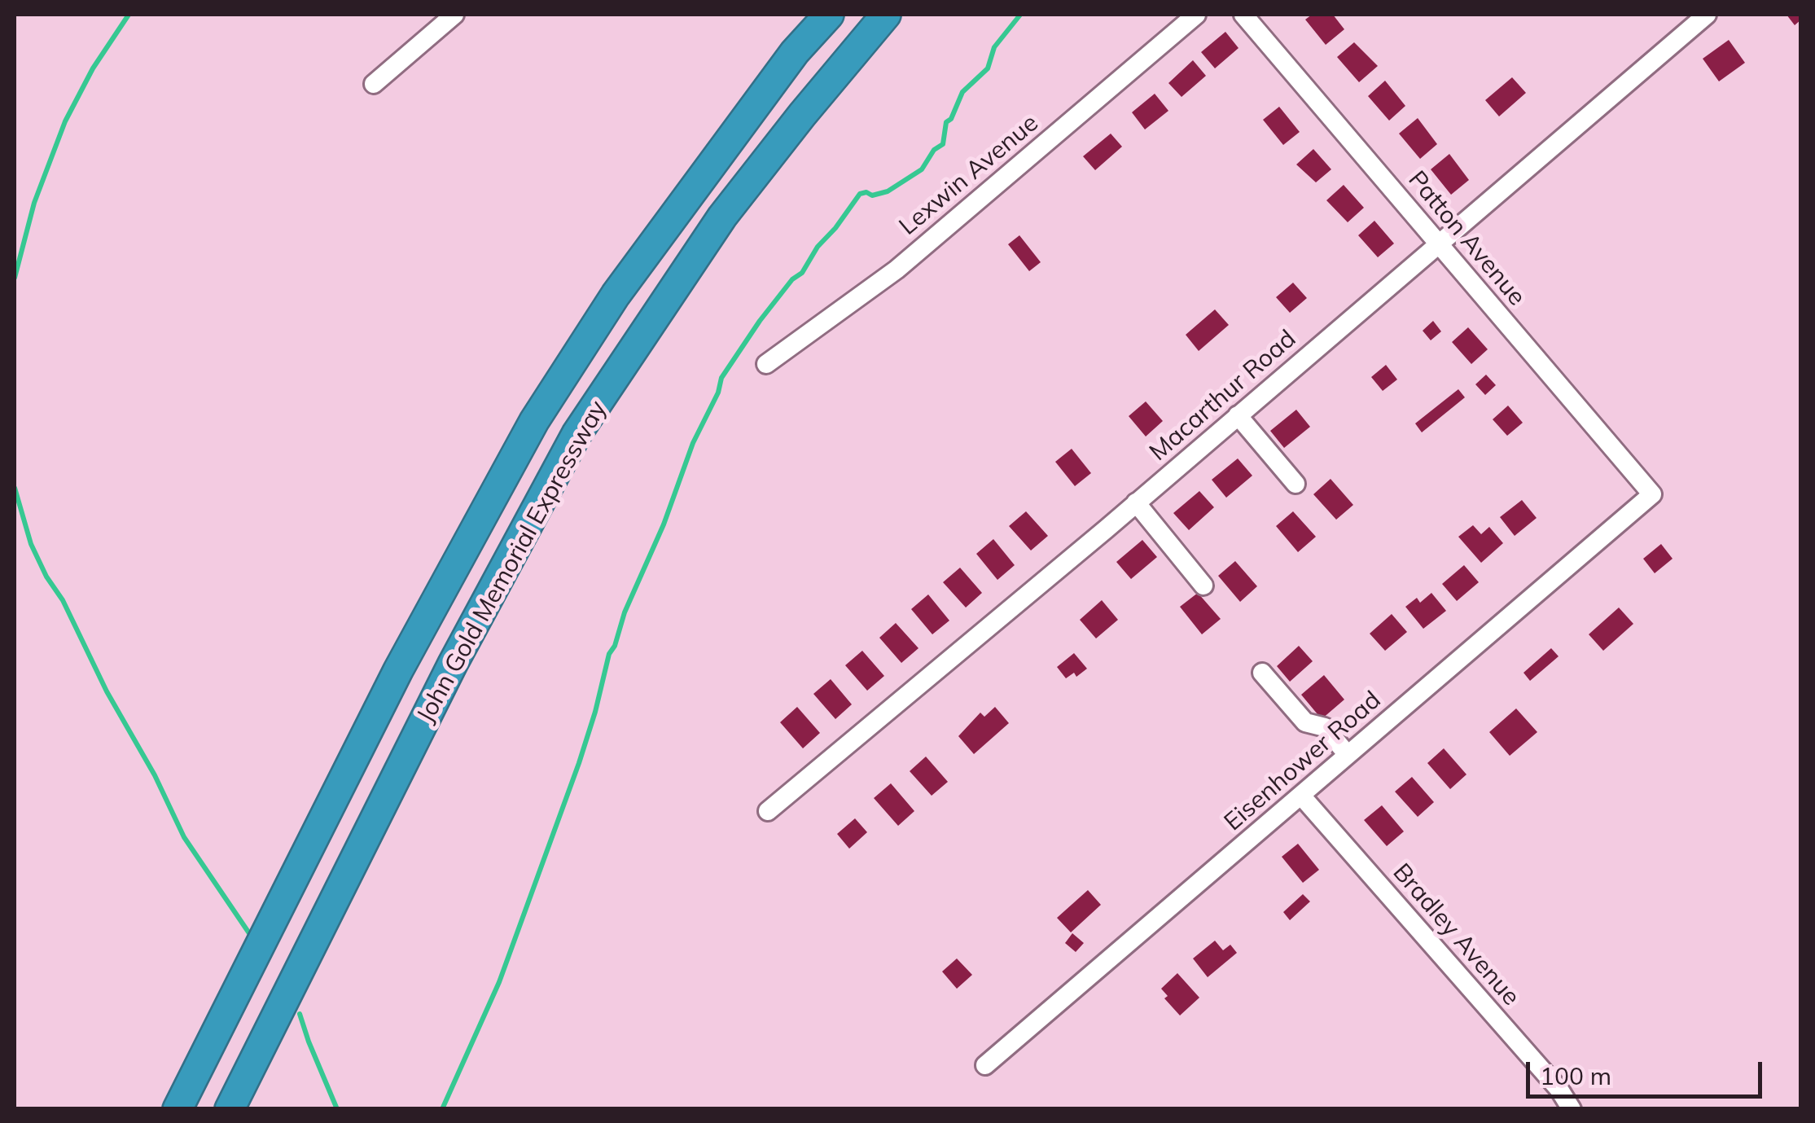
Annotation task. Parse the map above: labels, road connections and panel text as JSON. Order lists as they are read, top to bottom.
{
  "streets": {
    "highway": ["John Gold Memorial Expressway"],
    "street": [
      "Lexwin Avenue",
      "Patton Avenue",
      "Macarthur Road",
      "Eisenhower Road",
      "Bradley Avenue"
    ]
  },
  "crossings": [
    ["Patton Avenue", "Macarthur Road"],
    ["Patton Avenue", "Eisenhower Road"],
    ["Eisenhower Road", "Bradley Avenue"]
  ],
  "scale_bar": "100 m"
}
